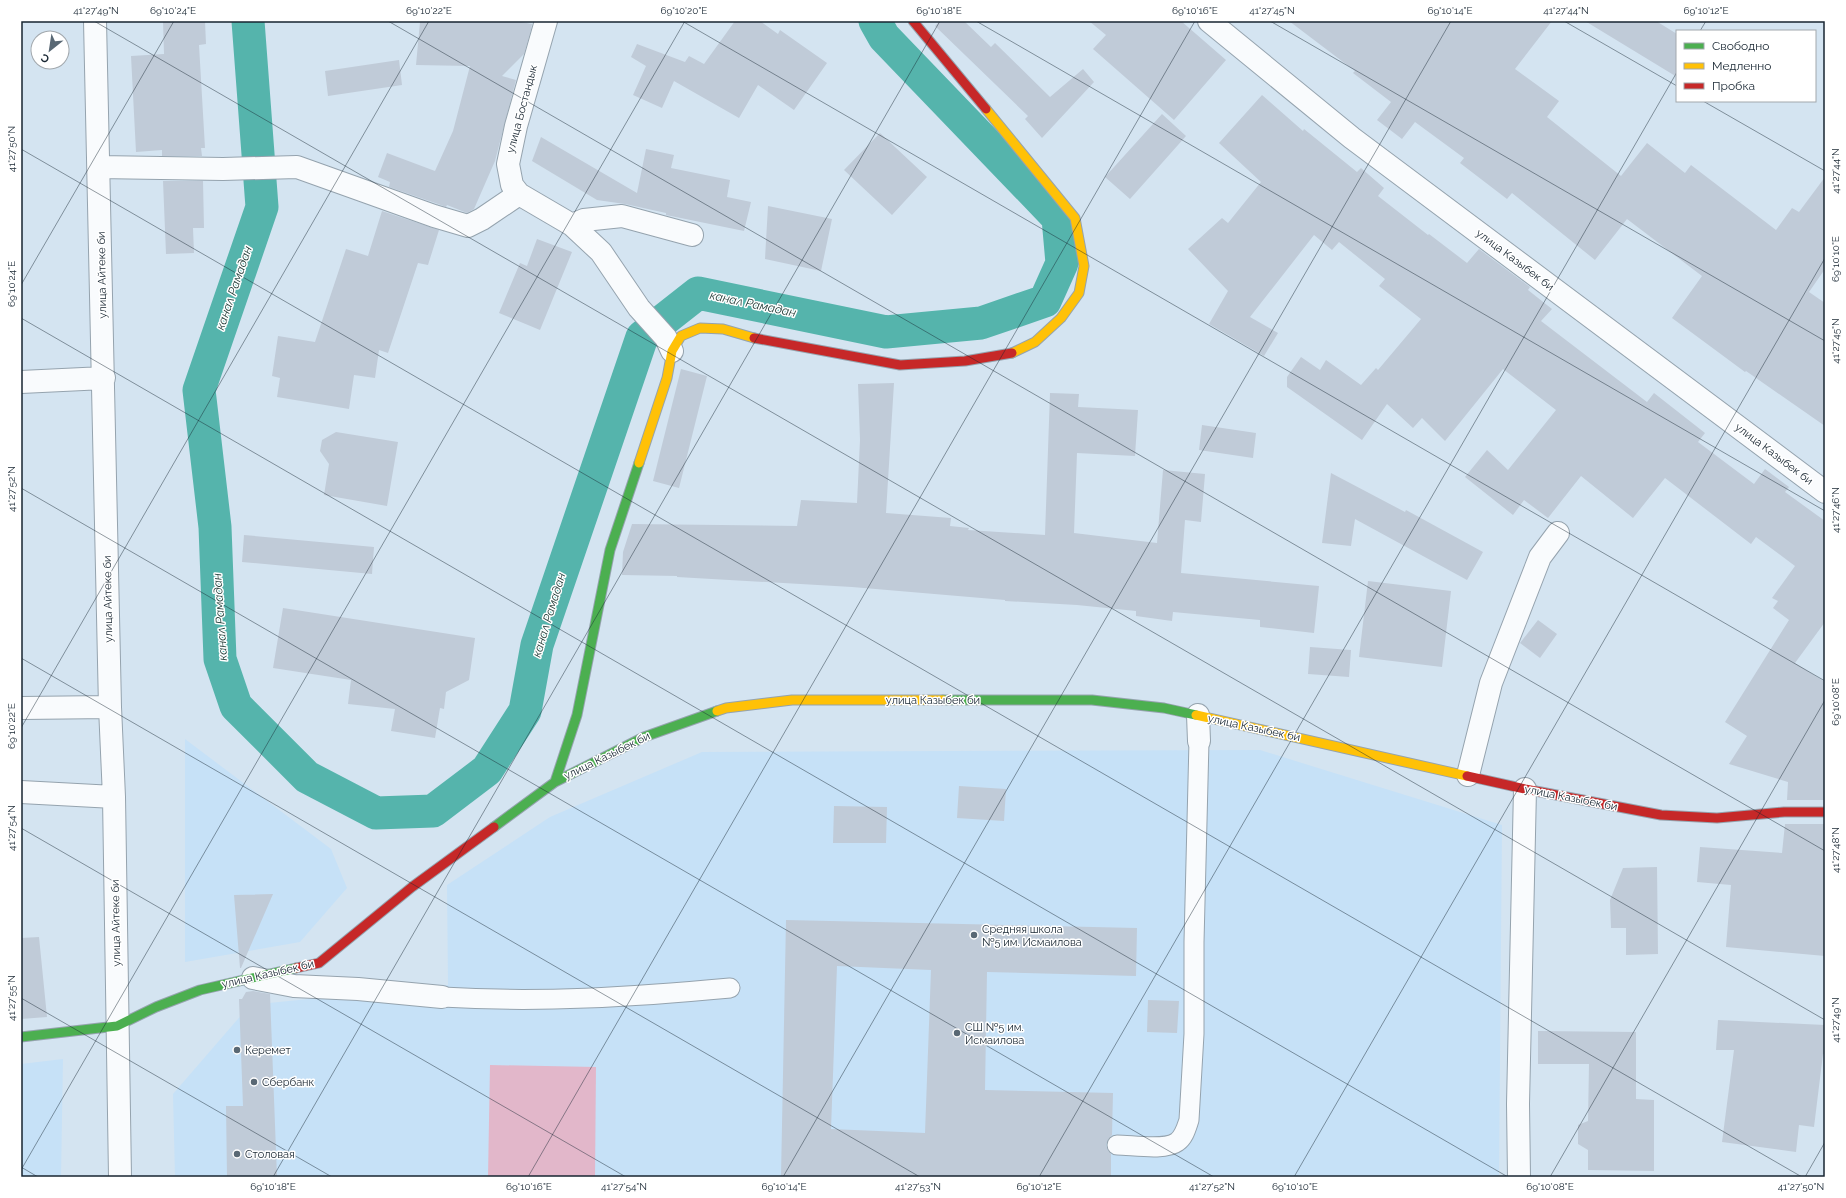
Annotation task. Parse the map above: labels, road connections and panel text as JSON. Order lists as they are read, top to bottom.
{
  "streets": {
    "street": ["улица Бостандык", "улица Казыбек би", "улица Айтеке би"]
  },
  "crossings": [
    ["улица Казыбек би", "улица Айтеке би"]
  ],
  "water": ["канал Рамадан"],
  "places": [
    "Средняя школа №5 им. Исмаилова",
    "СШ №5 им. Исмаилова",
    "Керемет",
    "Сбербанк",
    "Столовая"
  ],
  "legend": ["Свободно", "Медленно", "Пробка"],
  "north": "bottom left",
  "coordinates": [
    "41°27'49\"N",
    "69°10'24\"E",
    "69°10'22\"E",
    "69°10'20\"E",
    "69°10'18\"E",
    "69°10'16\"E",
    "41°27'45\"N",
    "69°10'14\"E",
    "41°27'44\"N",
    "69°10'12\"E",
    "41°27'50\"N",
    "69°10'10\"E",
    "41°27'52\"N",
    "41°27'46\"N",
    "69°10'08\"E",
    "41°27'54\"N",
    "41°27'48\"N",
    "41°27'55\"N",
    "41°27'53\"N"
  ]
}
